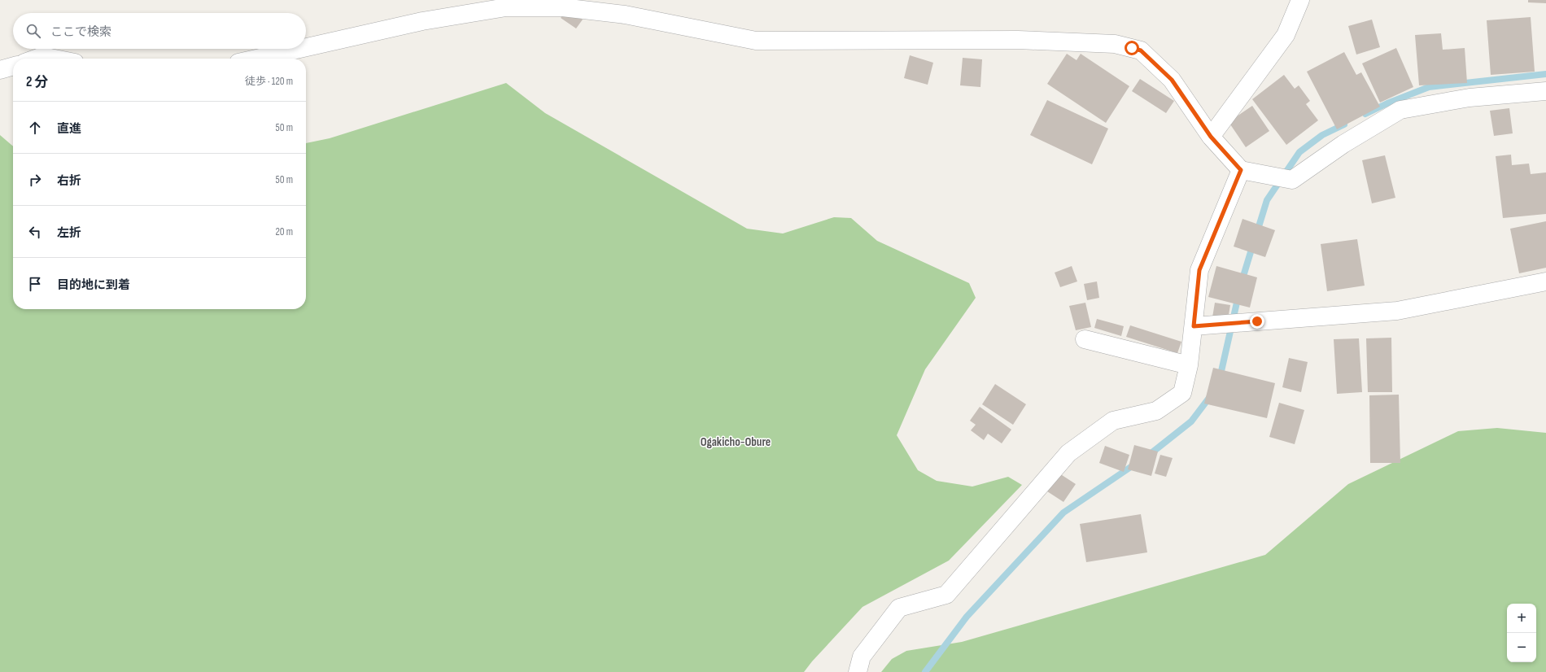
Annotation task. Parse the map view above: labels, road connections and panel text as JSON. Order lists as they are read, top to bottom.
{
  "districts": ["Ogakicho-Obure"],
  "page": {
    "search": "ここで検索",
    "heading": ["2 分", "徒歩 · 120 m"],
    "list": [
      ["直進", "50 m"],
      ["右折", "50 m"],
      ["左折", "20 m"],
      "目的地に到着"
    ],
    "map_buttons": ["+", "−"]
  }
}
